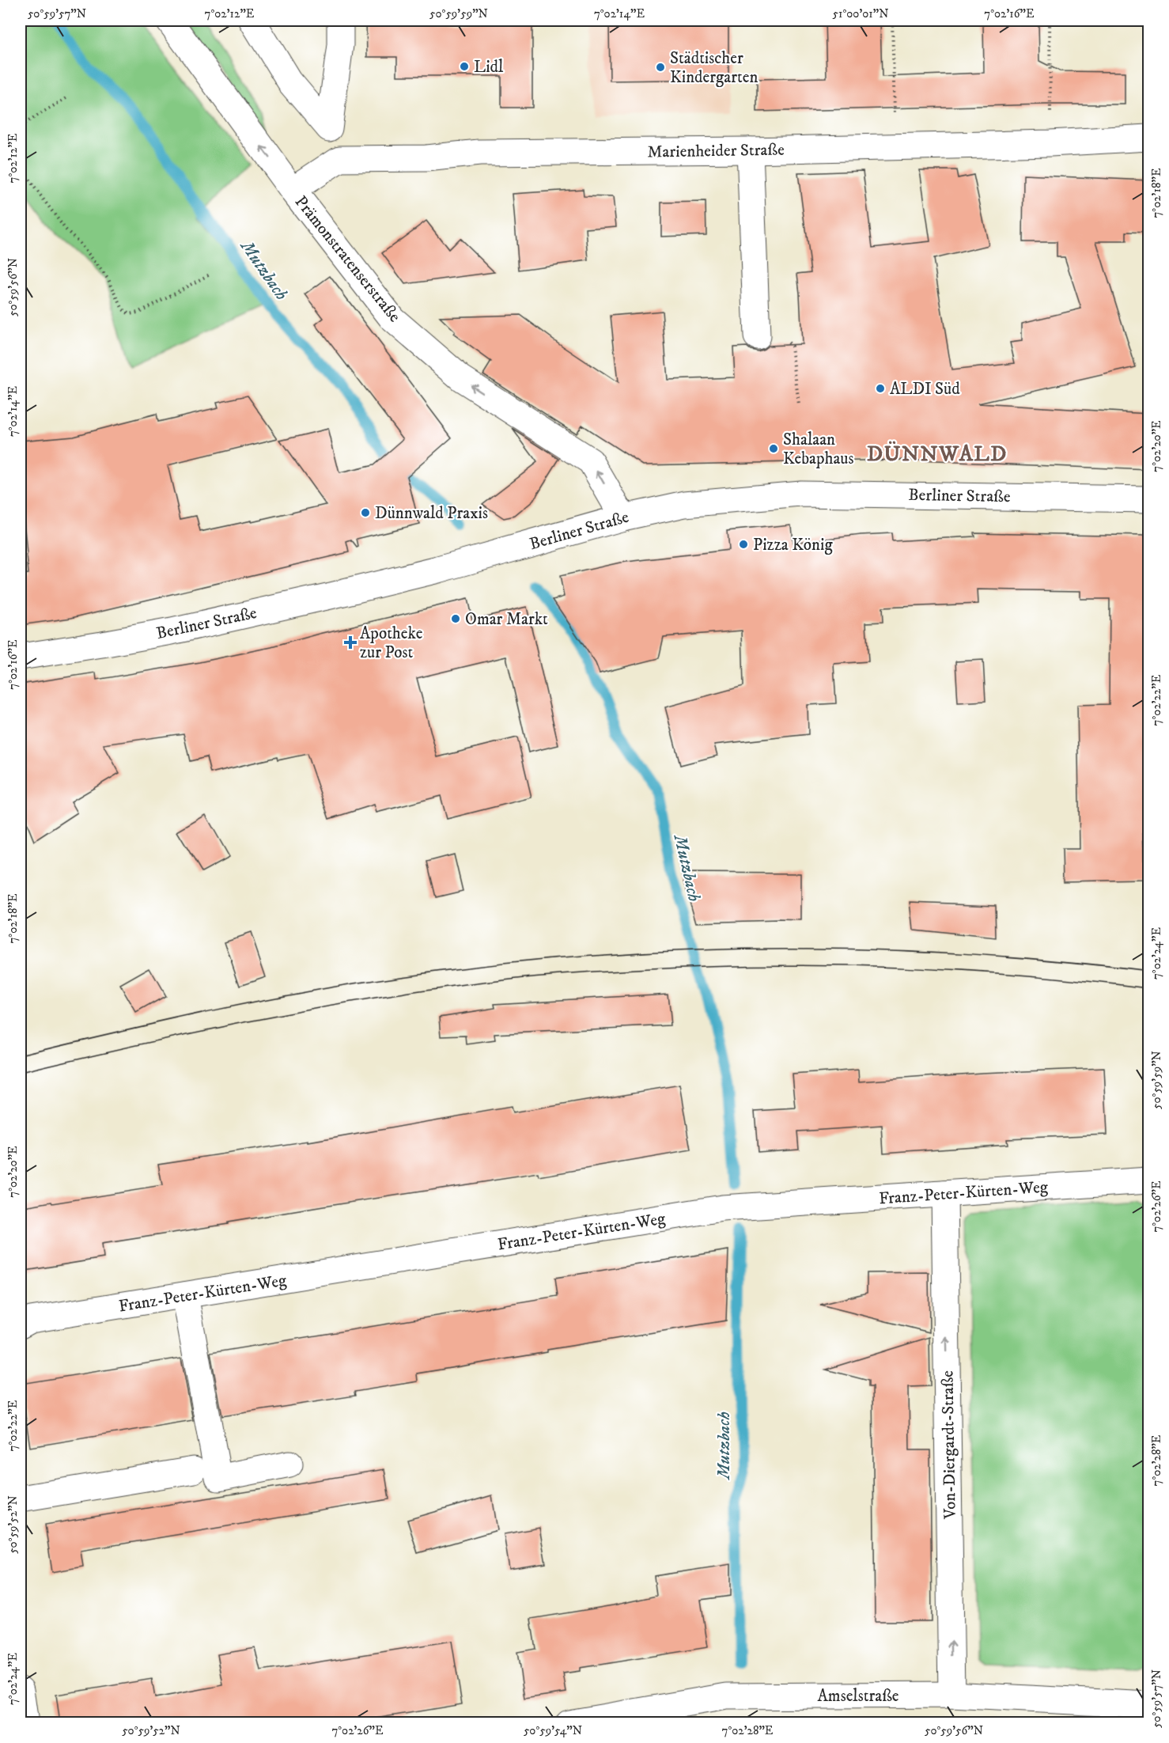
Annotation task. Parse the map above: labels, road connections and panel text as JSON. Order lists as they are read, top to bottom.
{
  "streets": {
    "street": [
      "Marienheider Straße",
      "Prämonstratenserstraße",
      "Berliner Straße",
      "Franz-Peter-Kürten-Weg",
      "Von-Diergardt-Straße",
      "Amselstraße"
    ]
  },
  "crossings": [
    ["Prämonstratenserstraße", "Berliner Straße"],
    ["Franz-Peter-Kürten-Weg", "Von-Diergardt-Straße"],
    ["Von-Diergardt-Straße", "Amselstraße"]
  ],
  "one_way": ["Prämonstratenserstraße", "Von-Diergardt-Straße"],
  "districts": ["DÜNNWALD"],
  "water": ["Mutzbach"],
  "places": {
    "other": [
      "Lidl",
      "Städtischer Kindergarten",
      "ALDI Süd",
      "Shalaan Kebaphaus",
      "Dünnwald Praxis",
      "Pizza König",
      "Omar Markt"
    ],
    "health": ["Apotheke zur Post"]
  },
  "coordinates": [
    "50°59'57\"N",
    "7°02'12\"E",
    "50°59'59\"N",
    "7°02'14\"E",
    "51°00'01\"N",
    "7°02'16\"E",
    "7°02'18\"E",
    "50°59'56\"N",
    "7°02'20\"E",
    "7°02'22\"E",
    "7°02'24\"E",
    "7°02'26\"E",
    "7°02'28\"E",
    "50°59'52\"N",
    "50°59'54\"N"
  ]
}
